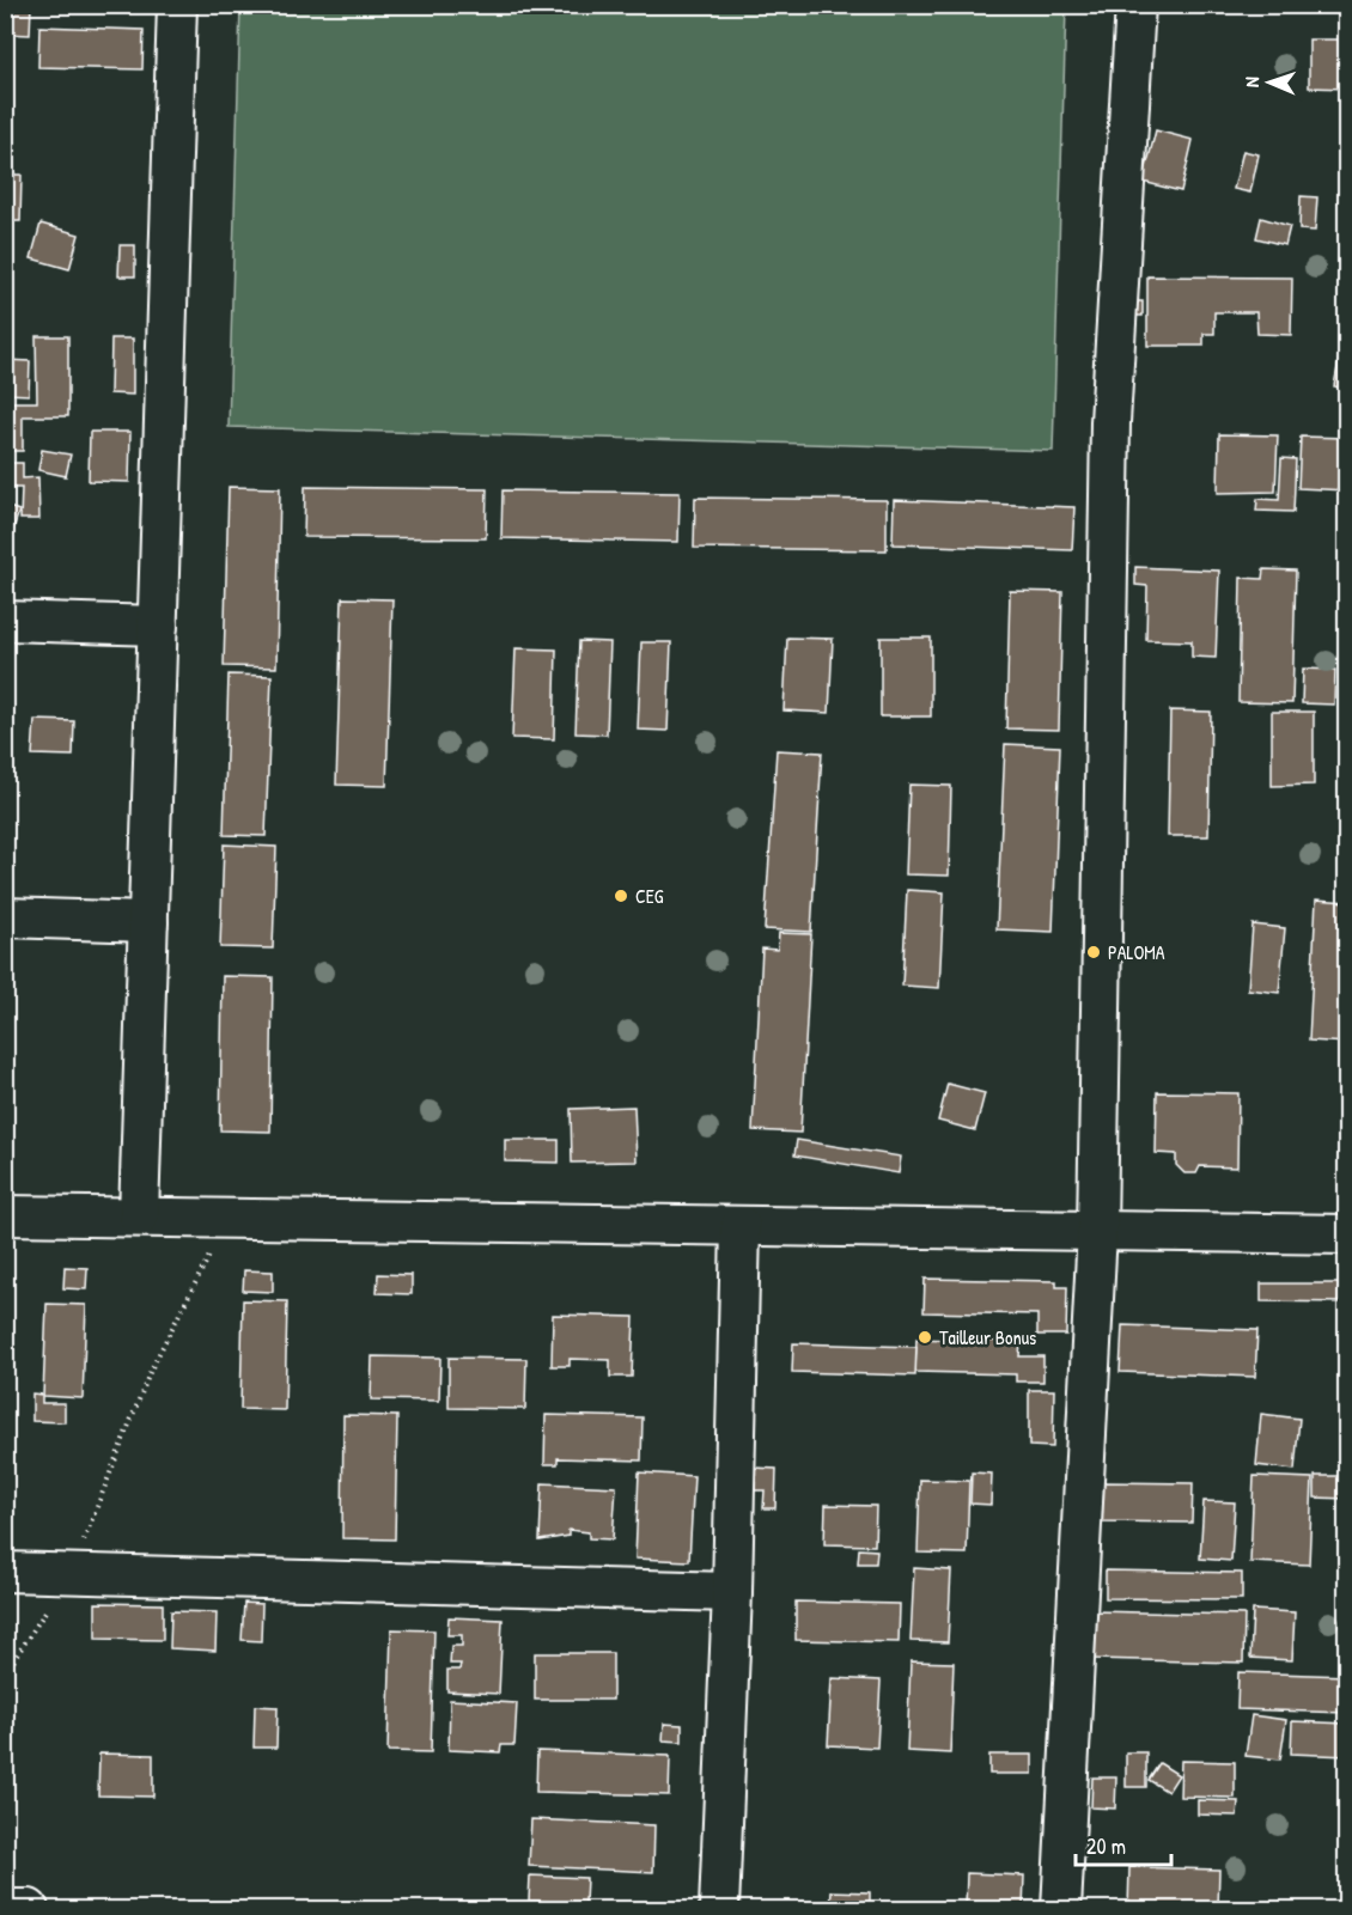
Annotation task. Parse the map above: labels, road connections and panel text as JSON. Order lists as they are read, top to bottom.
{
  "places": ["CEG", "PALOMA", "Tailleur Bonus"],
  "scale_bar": "20 m",
  "north": "left"
}
